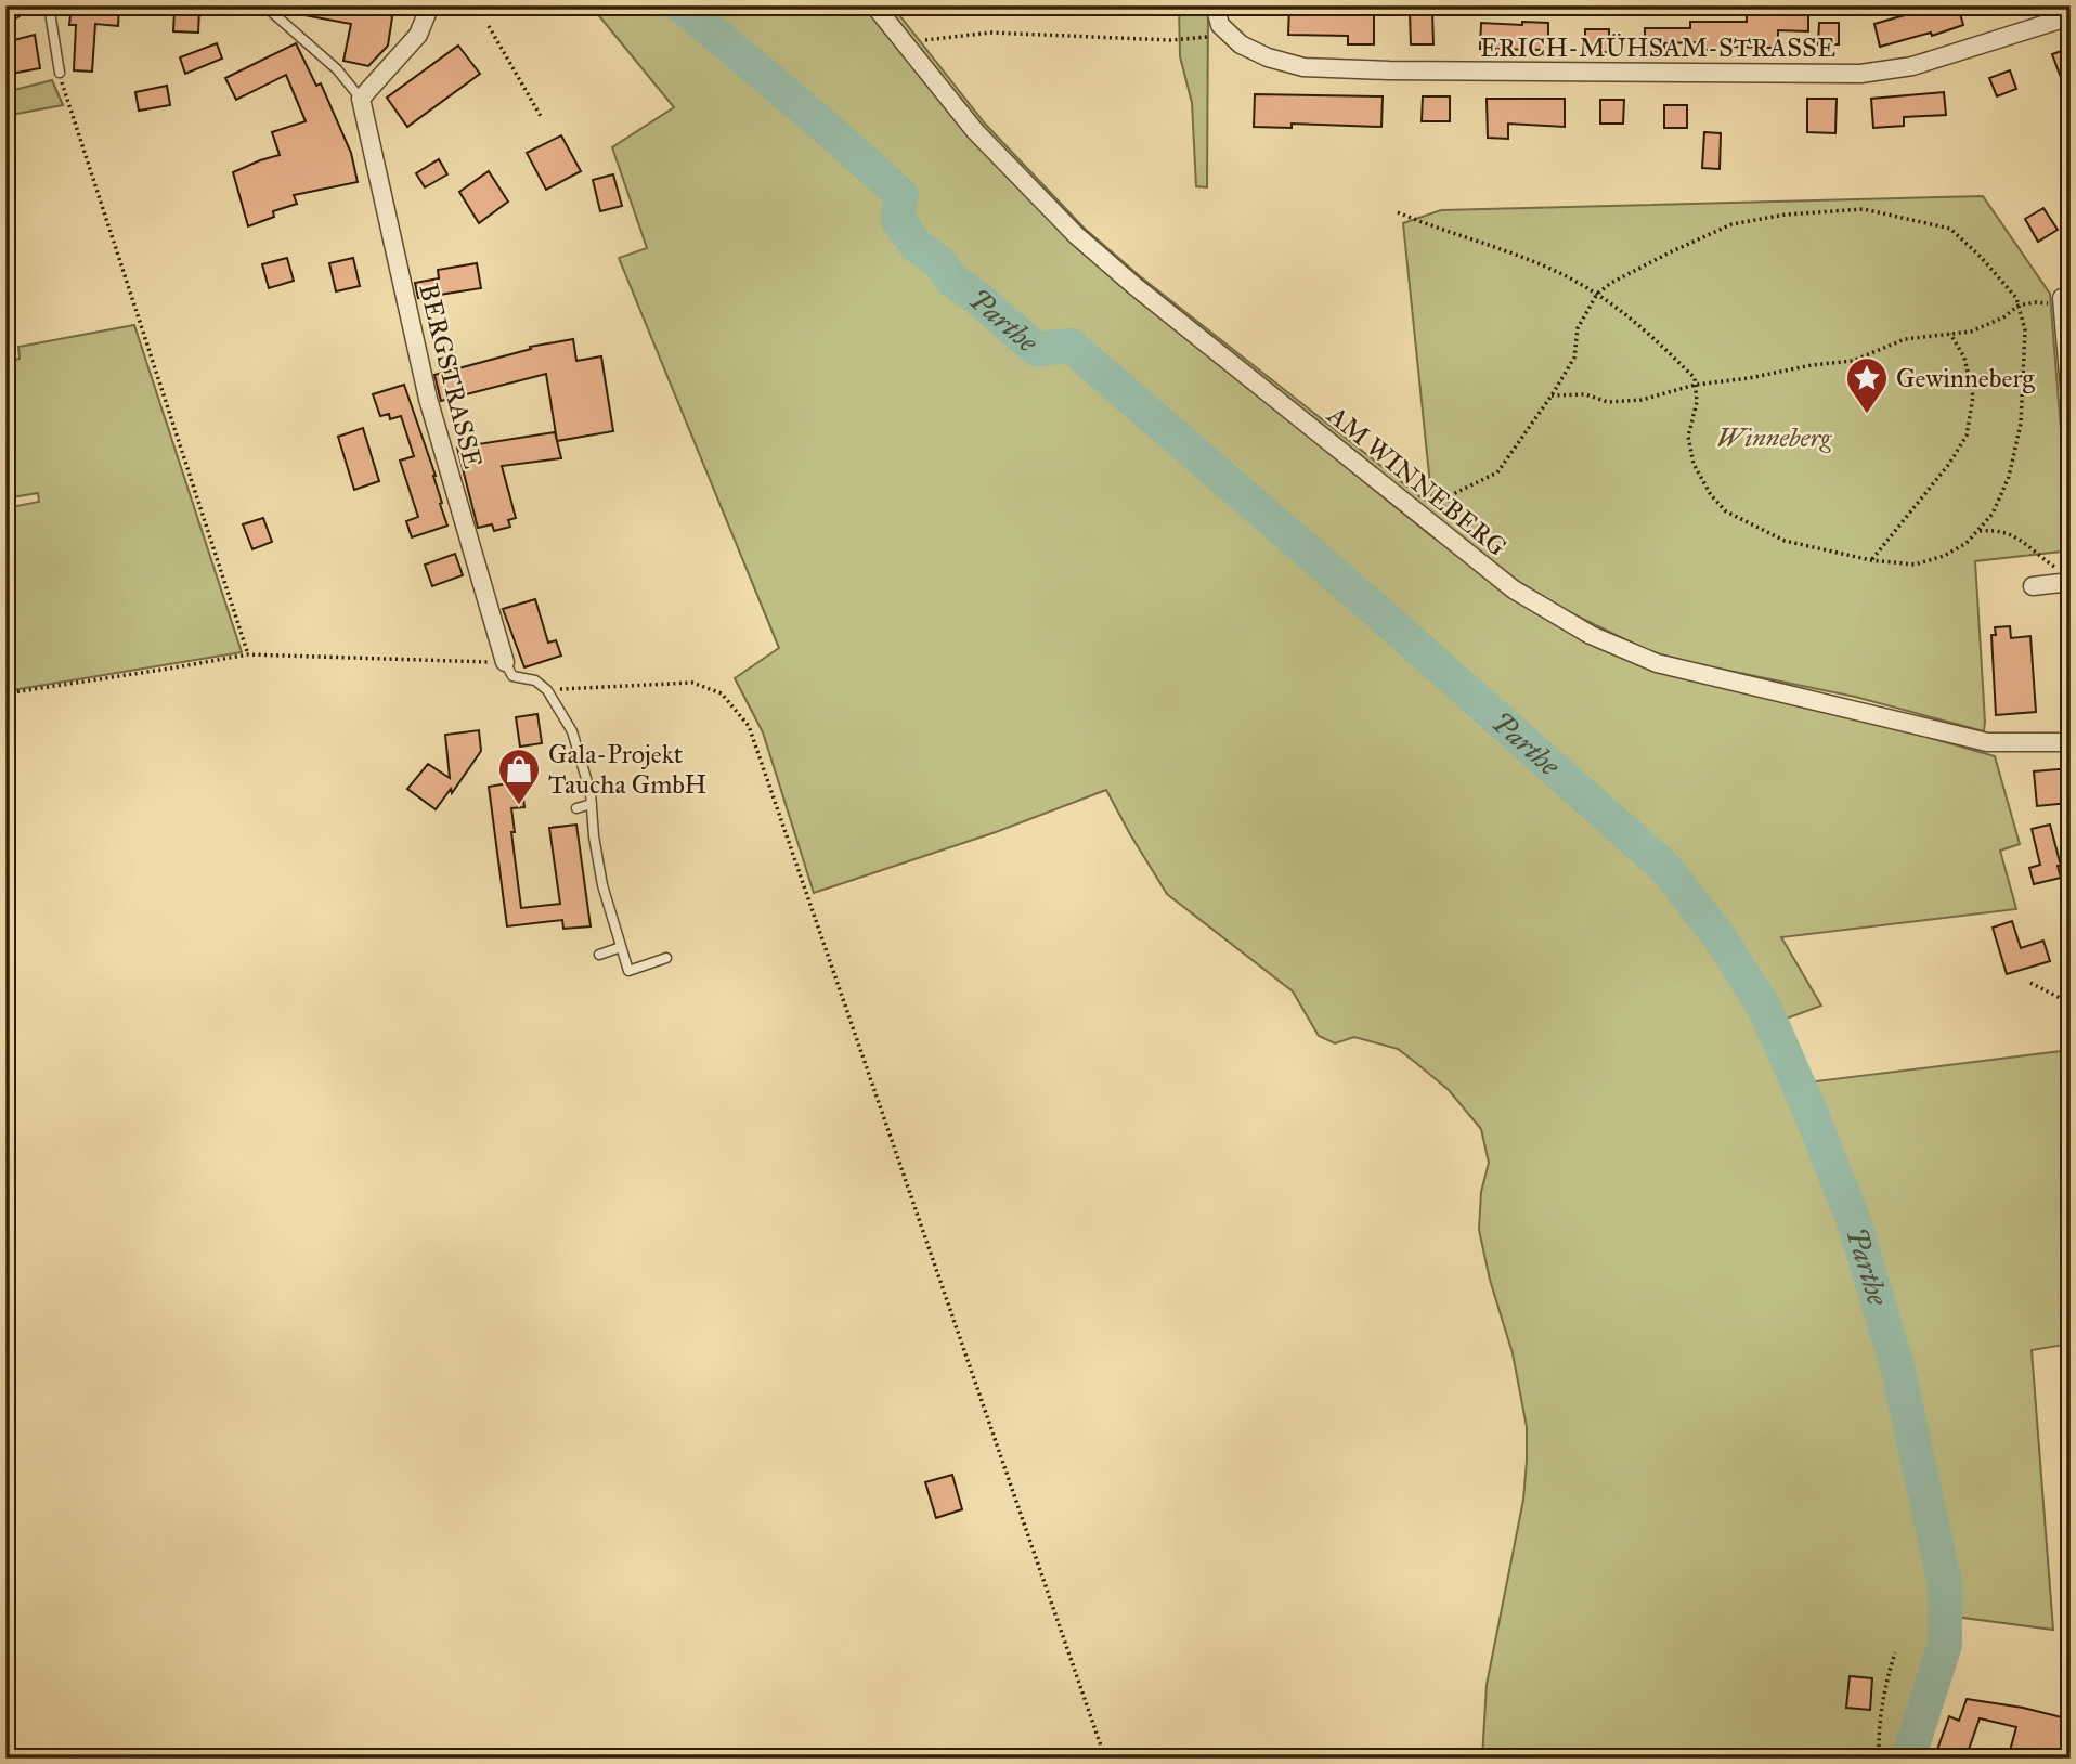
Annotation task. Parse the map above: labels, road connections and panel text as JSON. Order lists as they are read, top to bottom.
{
  "streets": {
    "street": ["ERICH-MÜHSAM-STRASSE", "BERGSTRASSE", "AM WINNEBERG"]
  },
  "water": ["Parthe"],
  "parks": ["Winneberg"],
  "places": {
    "place": ["Gewinneberg"],
    "shop": ["Gala-Projekt Taucha GmbH"]
  }
}
